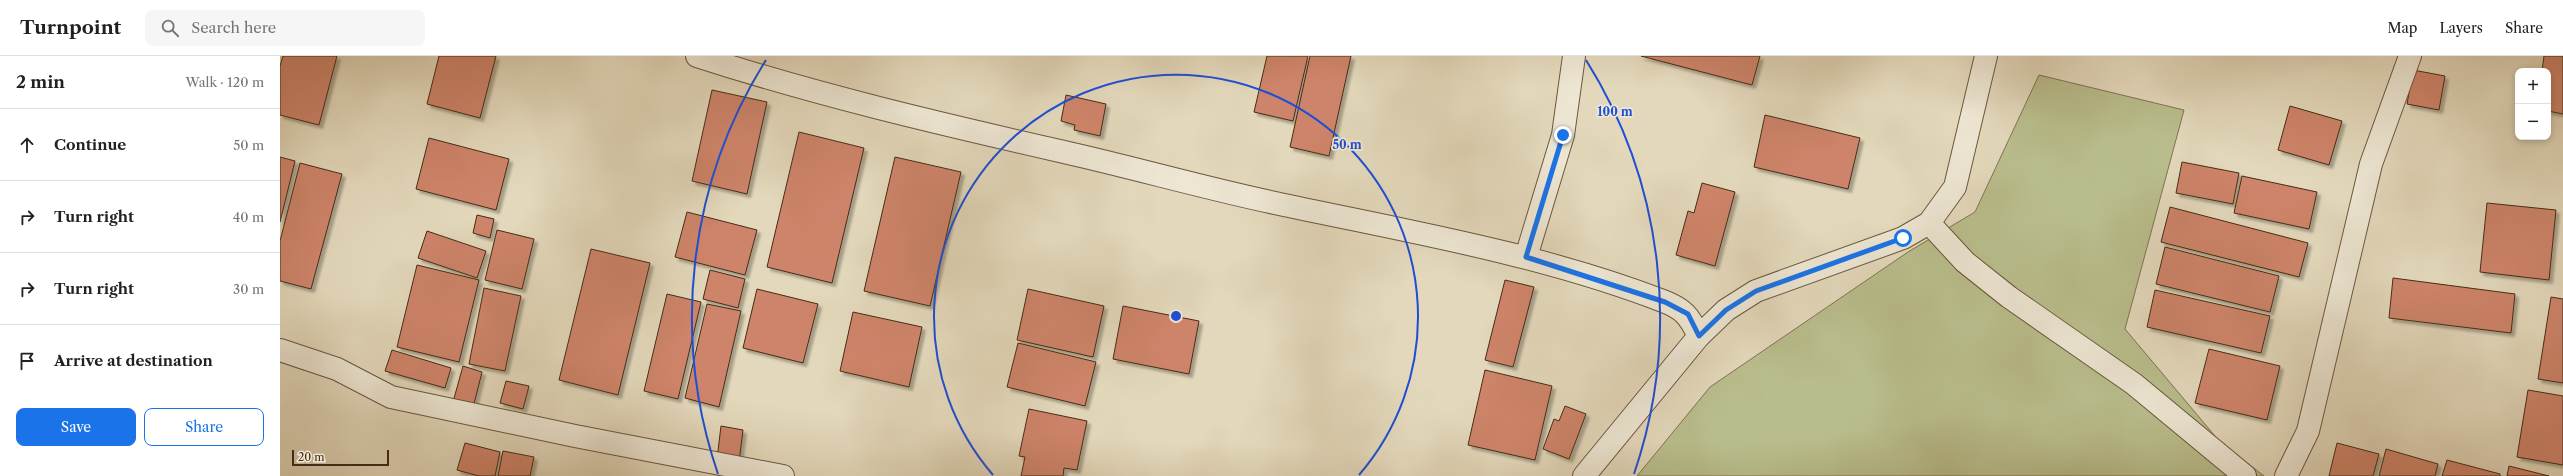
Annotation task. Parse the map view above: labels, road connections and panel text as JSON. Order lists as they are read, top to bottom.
{
  "scale_bar": "20 m",
  "page": {
    "header": "Turnpoint",
    "search": "Search here",
    "nav": ["Map", "Layers", "Share"],
    "heading": ["2 min", "Walk · 120 m"],
    "map_buttons": ["+", "−"],
    "list": [
      ["Continue", "50 m"],
      ["Turn right", "40 m"],
      ["Turn right", "30 m"],
      "Arrive at destination"
    ],
    "buttons": ["Save", "Share"],
    "scale": "20 m"
  },
  "rings": ["100 m", "50 m"]
}
